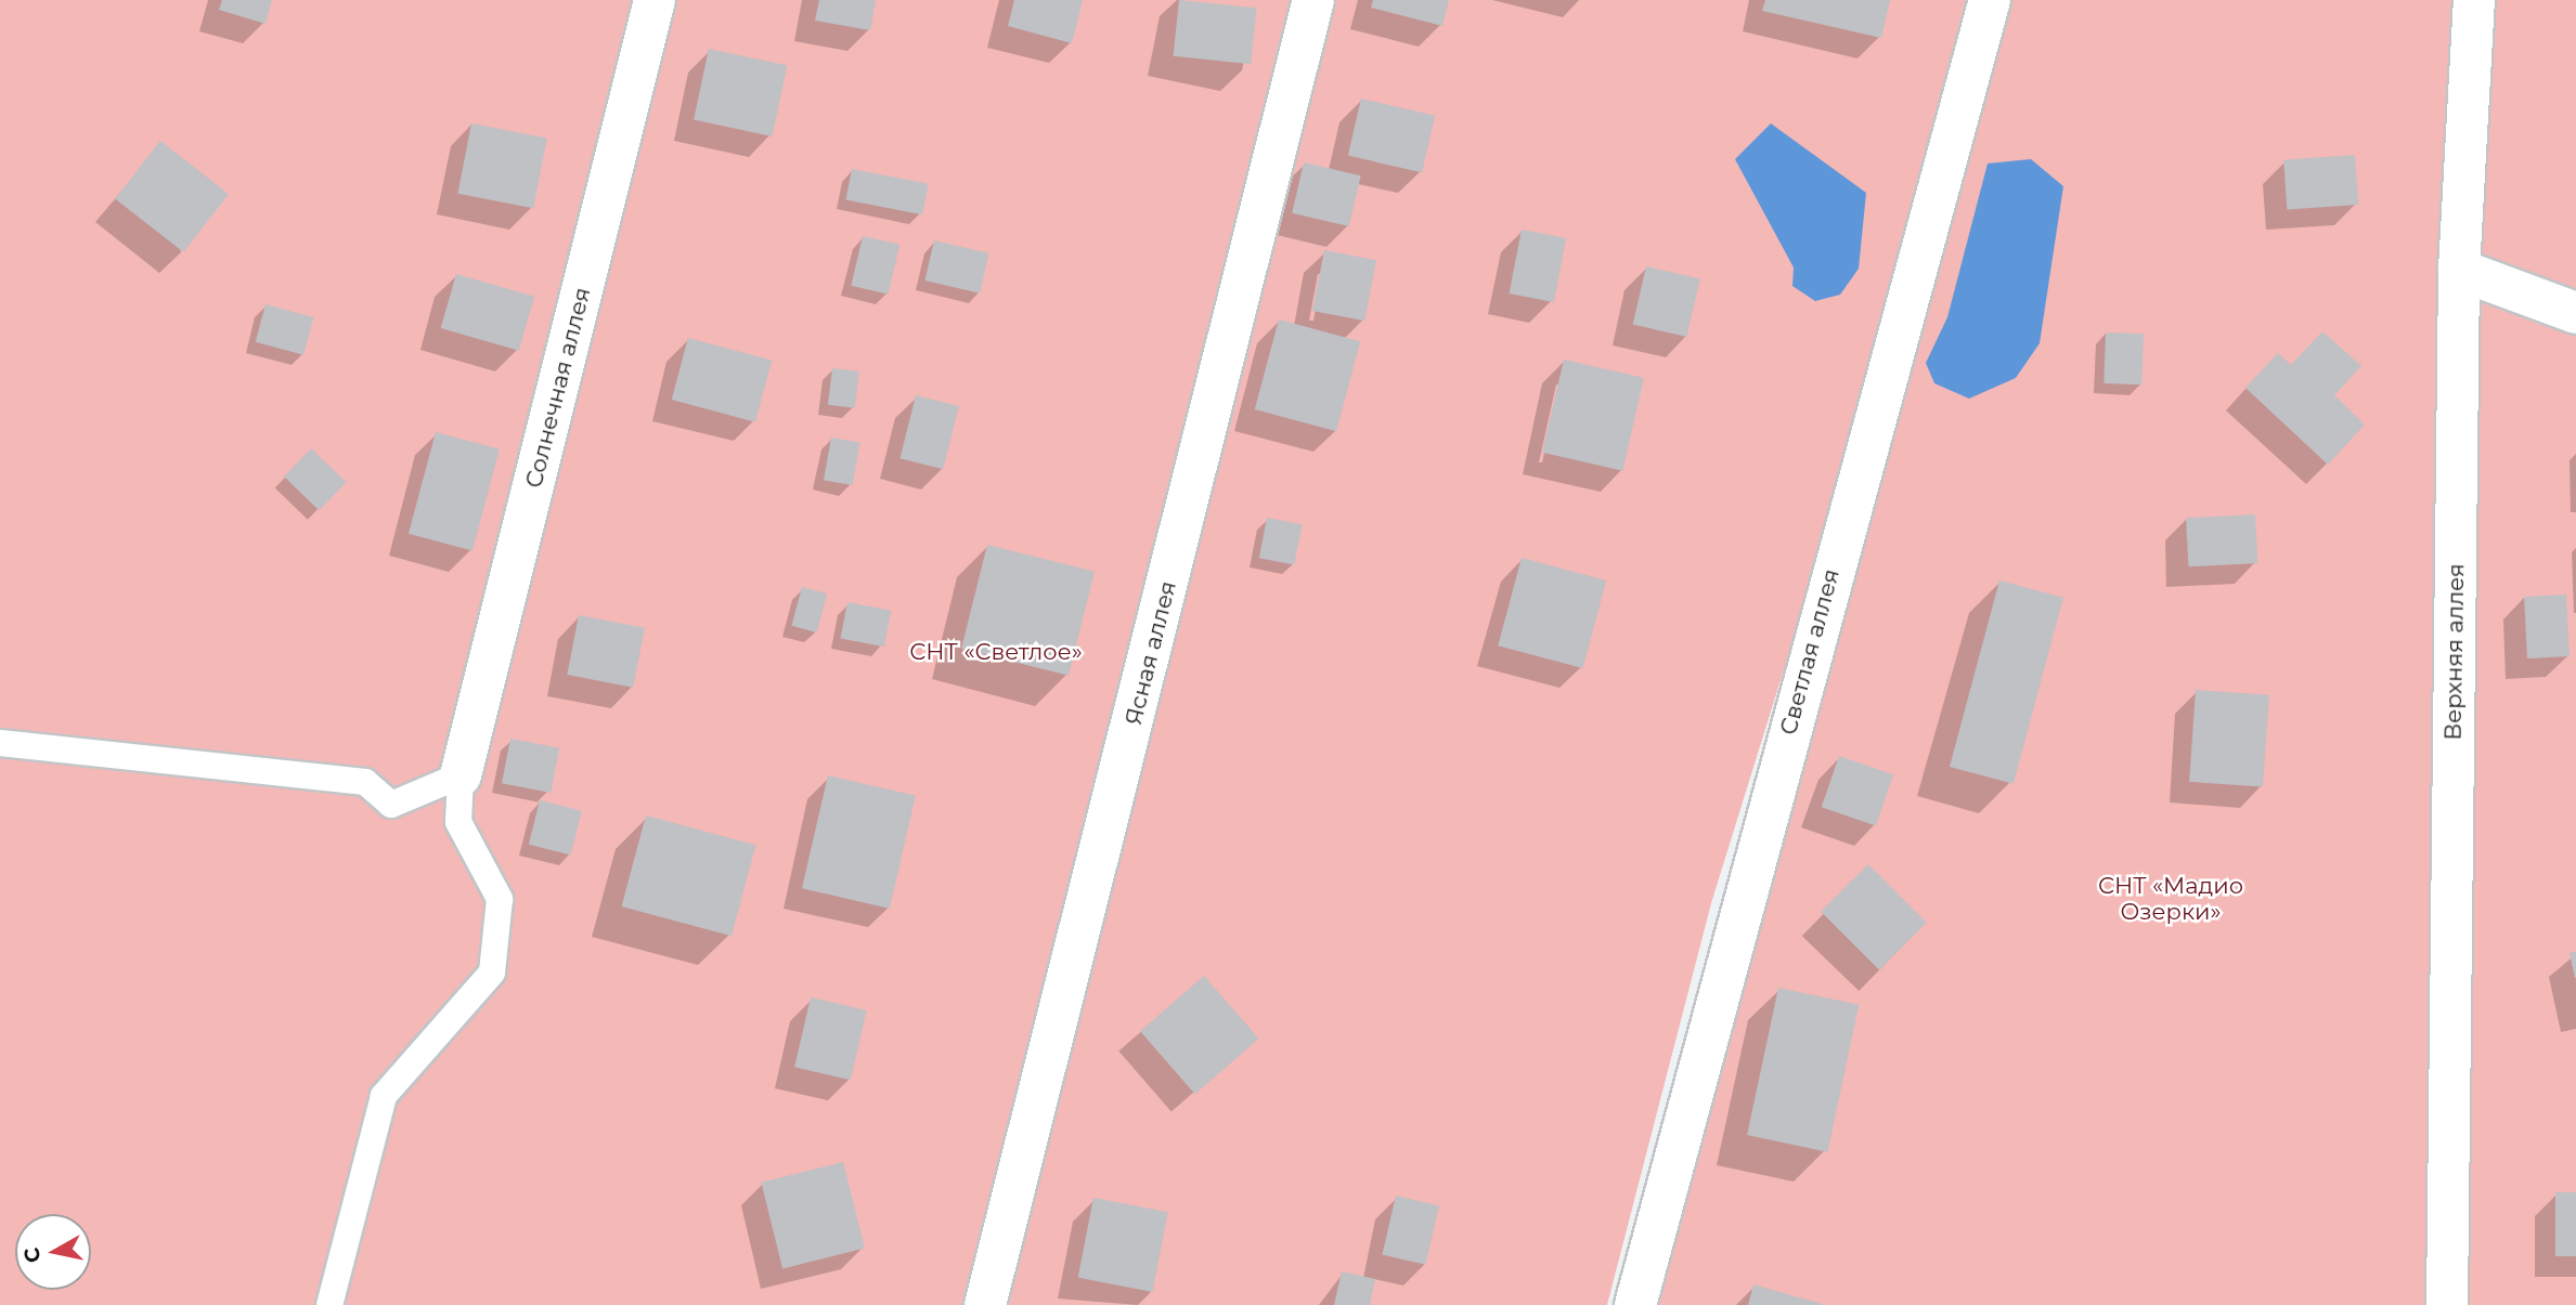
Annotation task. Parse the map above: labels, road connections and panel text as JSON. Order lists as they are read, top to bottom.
{
  "streets": {
    "street": [
      "Солнечная аллея",
      "Светлая аллея",
      "Верхняя аллея",
      "Ясная аллея"
    ]
  },
  "parks": ["СНТ «Светлое»", "СНТ «Мадио Озерки»"],
  "north": "left"
}
